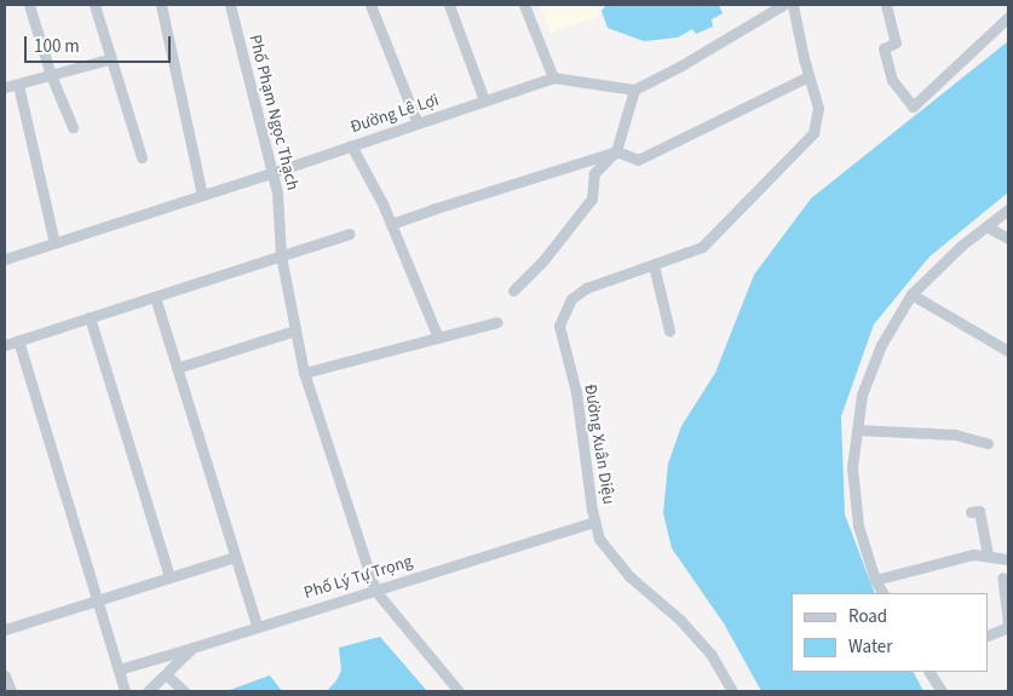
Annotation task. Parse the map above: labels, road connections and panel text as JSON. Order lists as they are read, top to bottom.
{
  "streets": {
    "street": [
      "Phố Phạm Ngọc Thạch",
      "Đường Lê Lợi",
      "Đường Xuân Diệu",
      "Phố Lý Tự Trọng"
    ]
  },
  "crossings": [
    ["Phố Phạm Ngọc Thạch", "Đường Lê Lợi"],
    ["Phố Phạm Ngọc Thạch", "Phố Lý Tự Trọng"],
    ["Đường Xuân Diệu", "Phố Lý Tự Trọng"]
  ],
  "legend": ["Road", "Water"],
  "scale_bar": "100 m"
}
